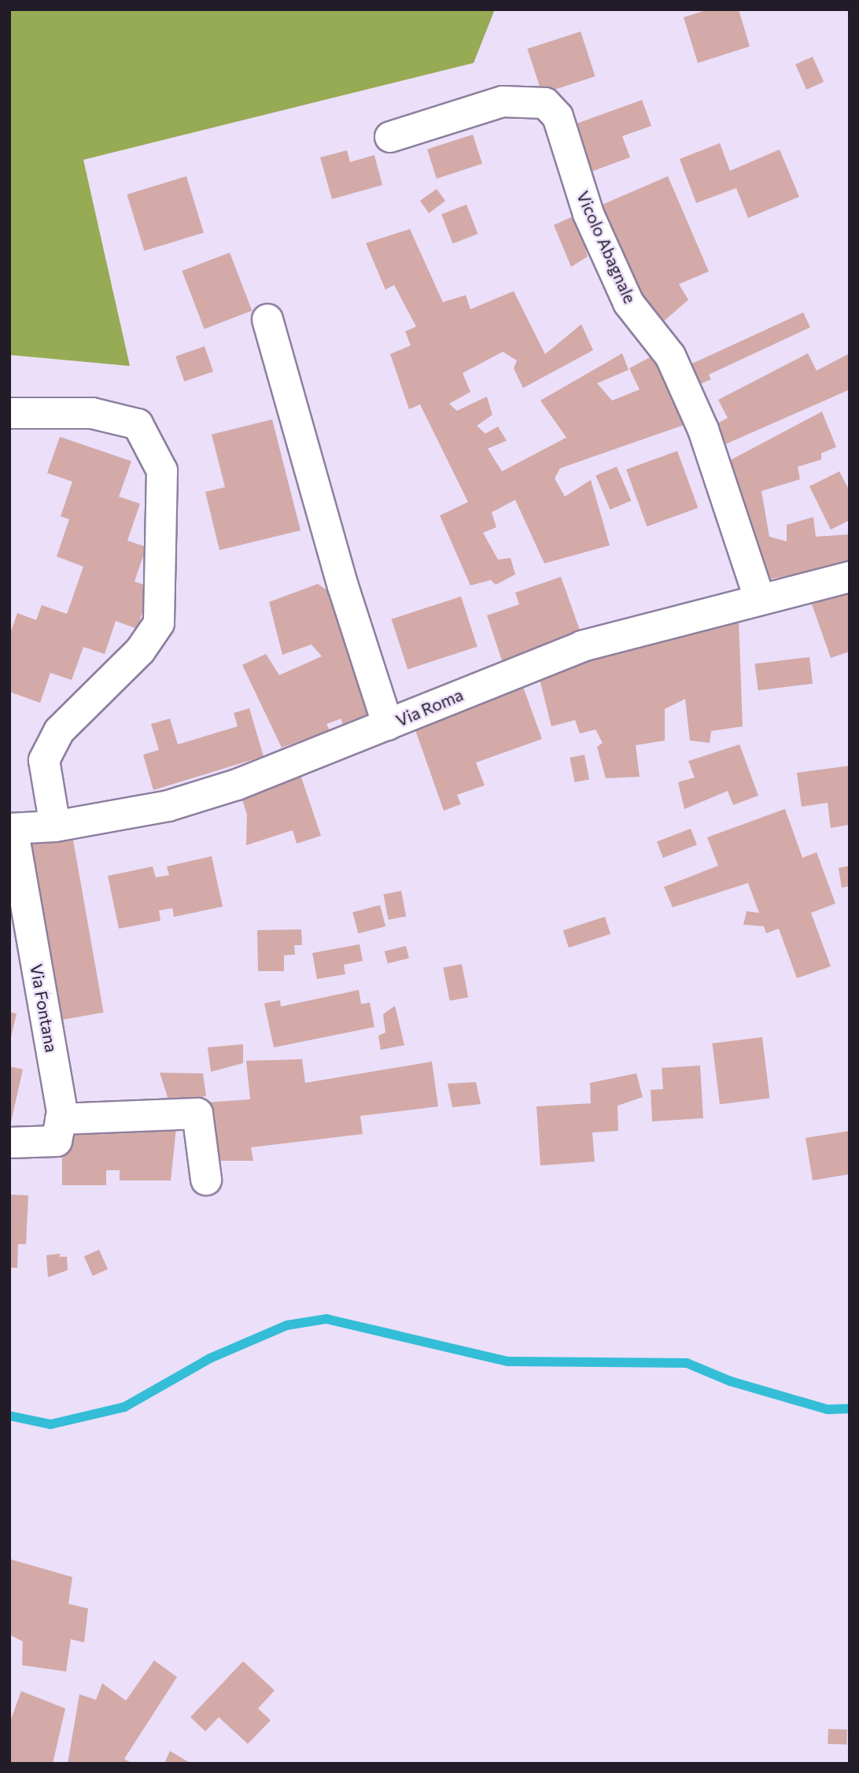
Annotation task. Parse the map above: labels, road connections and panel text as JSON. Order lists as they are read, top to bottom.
{
  "streets": {
    "street": ["Vicolo Abagnale", "Via Roma", "Via Fontana"]
  },
  "crossings": [
    ["Vicolo Abagnale", "Via Roma"],
    ["Via Roma", "Via Fontana"]
  ]
}
